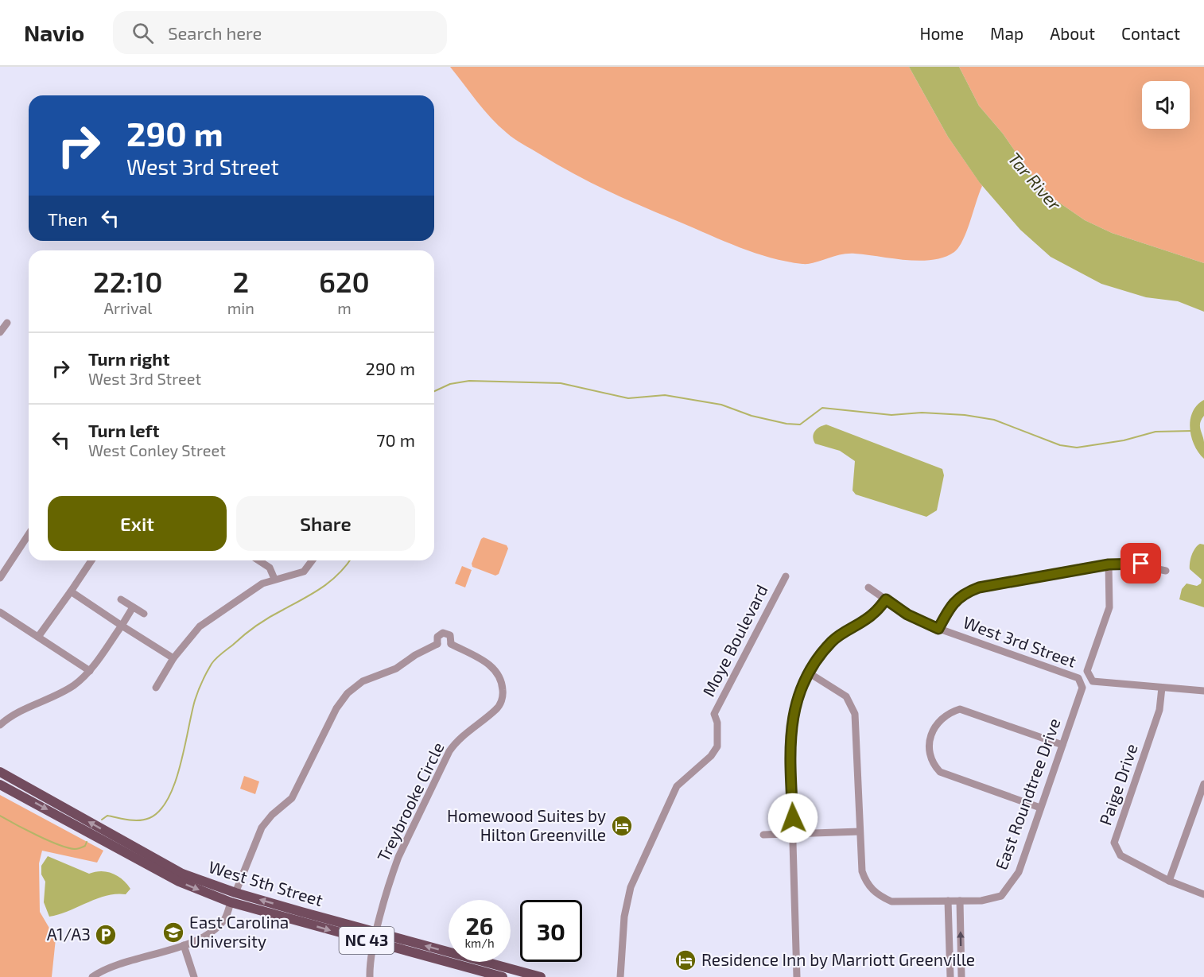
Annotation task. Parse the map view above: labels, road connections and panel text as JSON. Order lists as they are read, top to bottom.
{
  "streets": {
    "main road": ["West 5th Street", "NC 43"],
    "street": [
      "Moye Boulevard",
      "West 3rd Street",
      "Paige Drive",
      "East Roundtree Drive",
      "Treybrooke Circle"
    ]
  },
  "crossings": [
    ["West 3rd Street", "Paige Drive"],
    ["West 3rd Street", "East Roundtree Drive"],
    ["Treybrooke Circle", "West 5th Street"]
  ],
  "water": ["Tar River"],
  "places": {
    "hotel": ["Homewood Suites by Hilton Greenville", "Residence Inn by Marriott Greenville"],
    "school or university": ["East Carolina University"],
    "parking": ["A1/A3"]
  },
  "page": {
    "header": "Navio",
    "search": "Search here",
    "nav": [
      "Home",
      "Map",
      "About",
      "Contact"
    ],
    "turn": ["290 m", "West 3rd Street"],
    "then": "Then",
    "eta": [
      "22:10",
      "Arrival",
      "2",
      "min",
      "620",
      "m"
    ],
    "list": [
      {
        "name": "Turn right",
        "note": "West 3rd Street",
        "value": "290 m"
      },
      {
        "name": "Turn left",
        "note": "West Conley Street",
        "value": "70 m"
      }
    ],
    "buttons": ["Exit", "Share"],
    "speed": "26 km/h",
    "limit": "30"
  }
}
